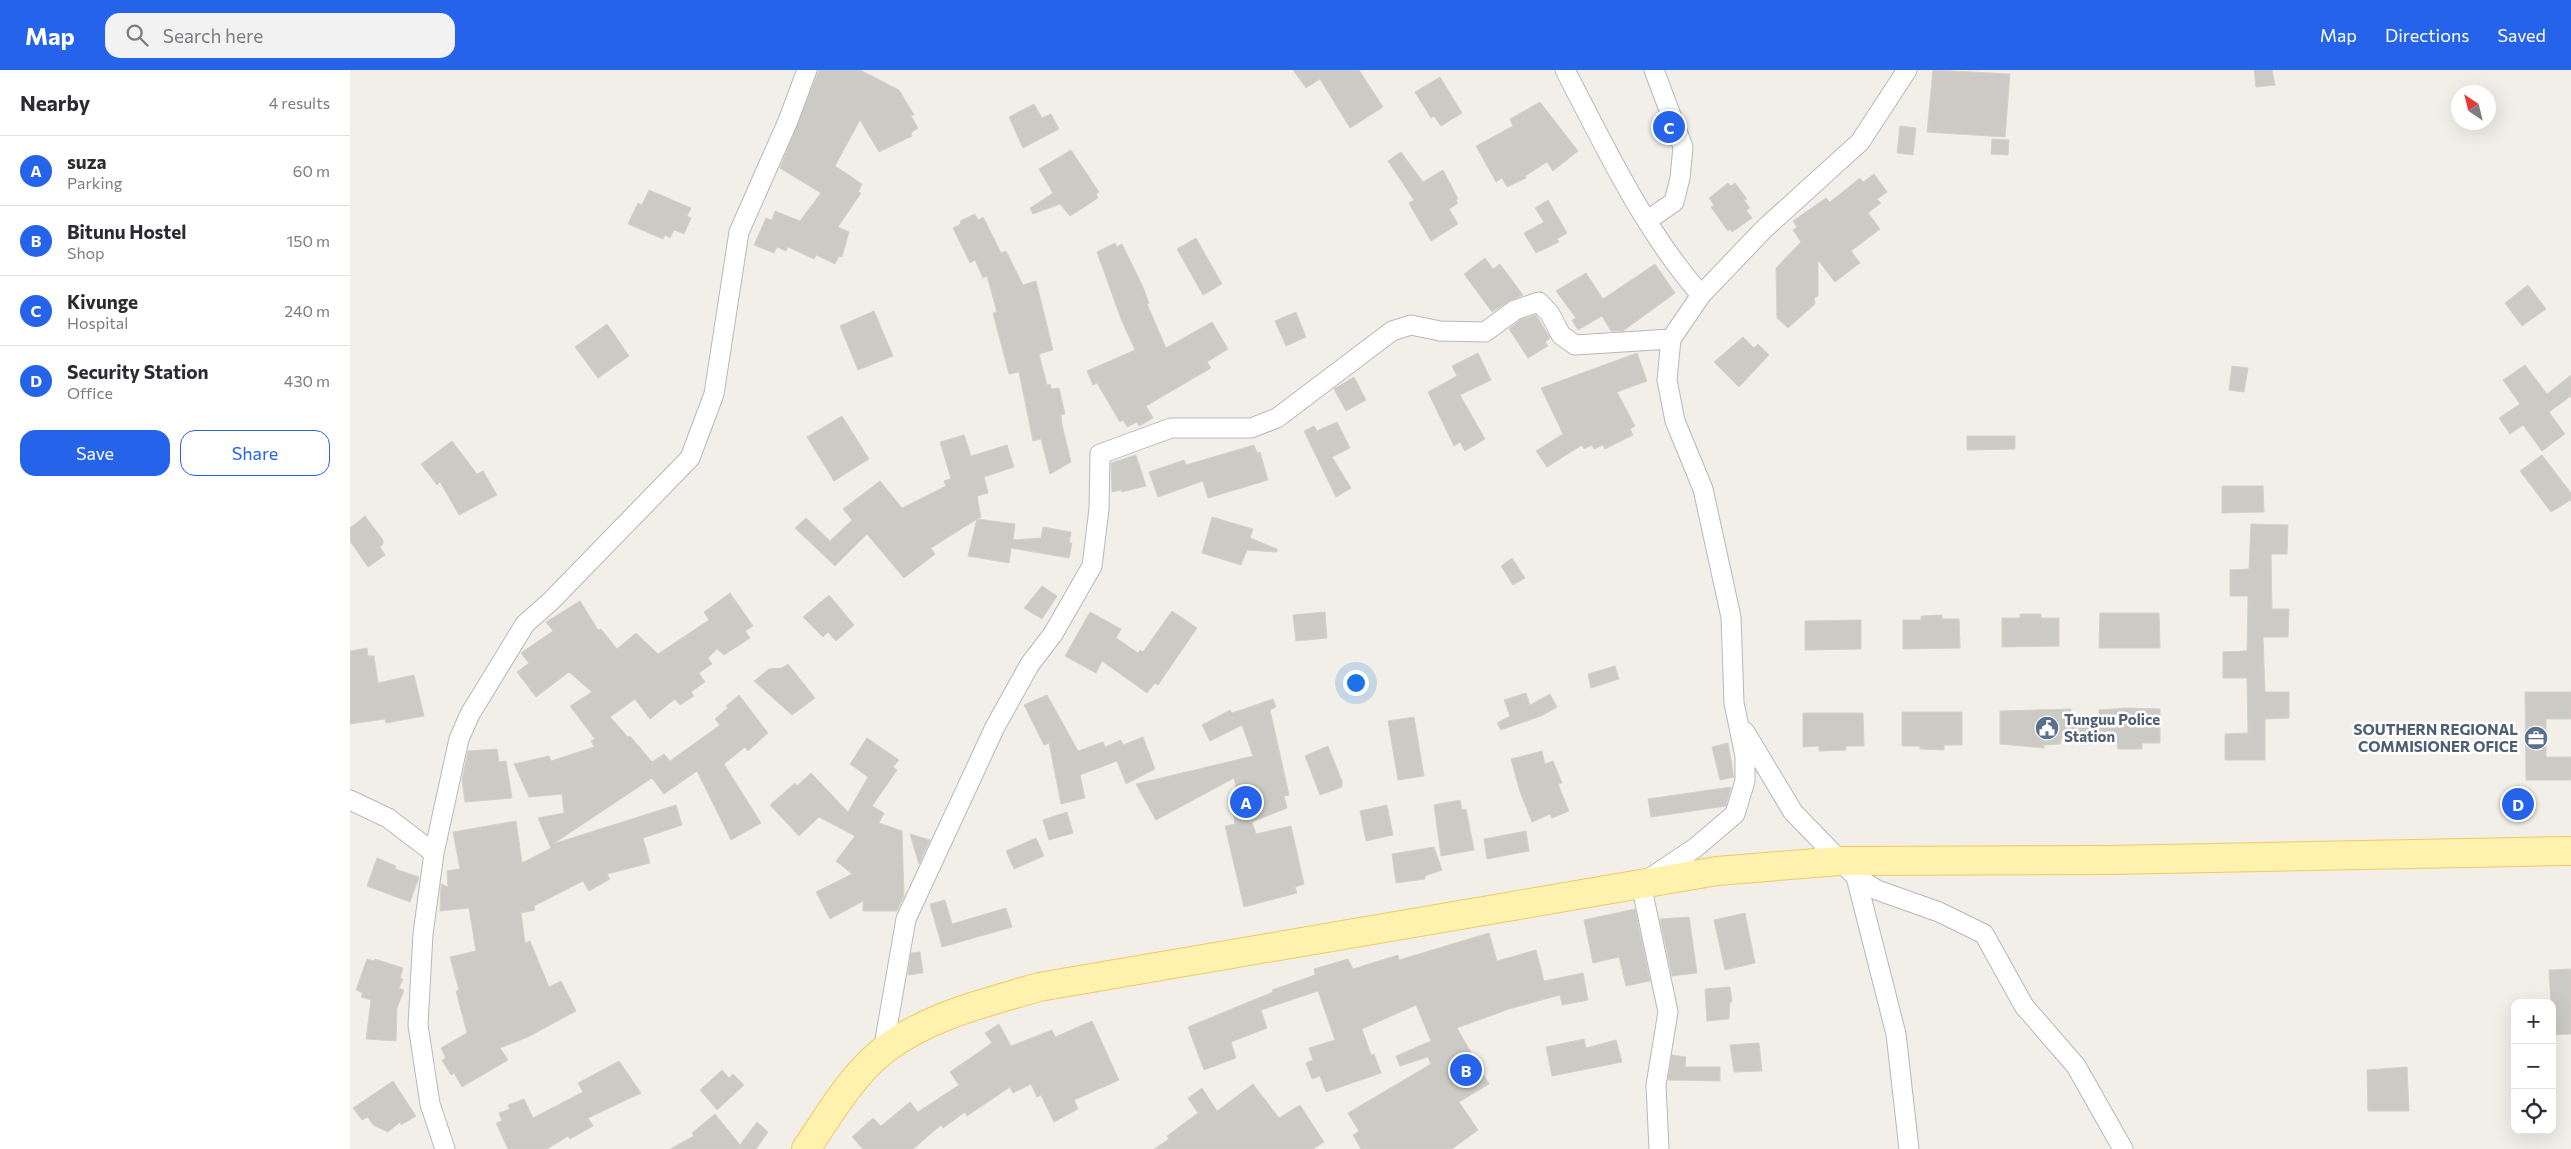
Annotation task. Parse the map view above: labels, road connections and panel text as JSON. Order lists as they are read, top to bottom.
{
  "places": {
    "public building": ["Tunguu Police Station"],
    "office": ["SOUTHERN REGIONAL COMMISIONER OFICE"]
  },
  "north": "top left",
  "page": {
    "header": "Map",
    "search": "Search here",
    "nav": ["Map", "Directions", "Saved"],
    "heading": ["Nearby", "4 results"],
    "pins": [
      "C",
      "A",
      "D",
      "B"
    ],
    "list": [
      {
        "mark": "A",
        "name": "suza",
        "note": "Parking",
        "value": "60 m"
      },
      {
        "mark": "B",
        "name": "Bitunu Hostel",
        "note": "Shop",
        "value": "150 m"
      },
      {
        "mark": "C",
        "name": "Kivunge",
        "note": "Hospital",
        "value": "240 m"
      },
      {
        "mark": "D",
        "name": "Security Station",
        "note": "Office",
        "value": "430 m"
      }
    ],
    "buttons": ["Save", "Share"],
    "map_buttons": ["+", "−"]
  }
}
